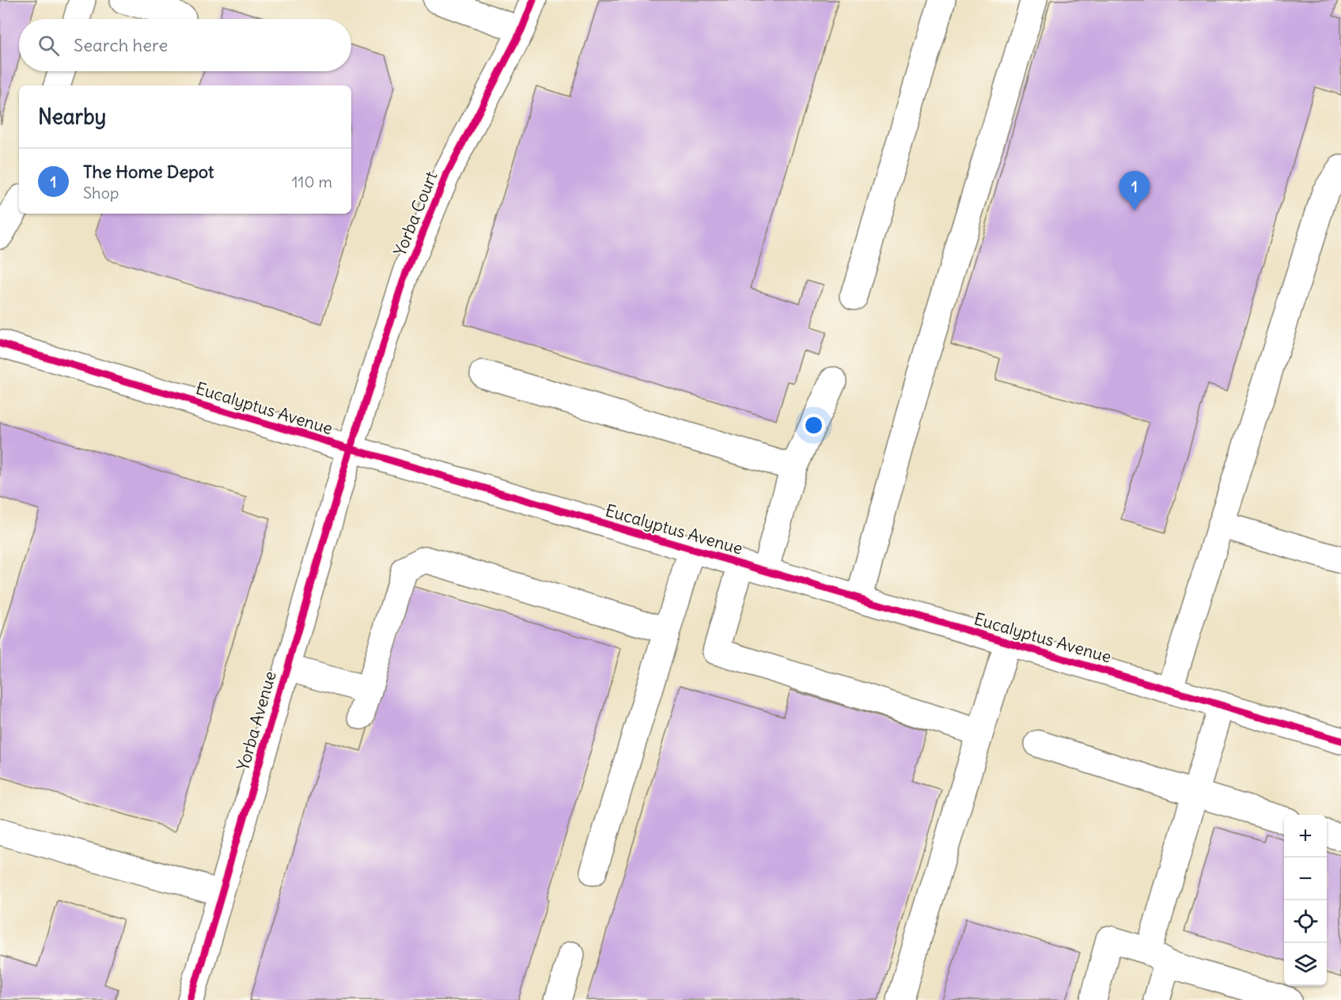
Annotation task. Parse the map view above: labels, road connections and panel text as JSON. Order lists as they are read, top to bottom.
{
  "streets": {
    "street": ["Yorba Court", "Eucalyptus Avenue", "Yorba Avenue"]
  },
  "crossings": [
    ["Yorba Court", "Eucalyptus Avenue"],
    ["Yorba Court", "Yorba Avenue"],
    ["Eucalyptus Avenue", "Yorba Avenue"]
  ],
  "page": {
    "search": "Search here",
    "heading": "Nearby",
    "list": [
      {
        "mark": "1",
        "name": "The Home Depot",
        "note": "Shop",
        "value": "110 m"
      }
    ],
    "pins": "1",
    "map_buttons": ["+", "−"]
  }
}
